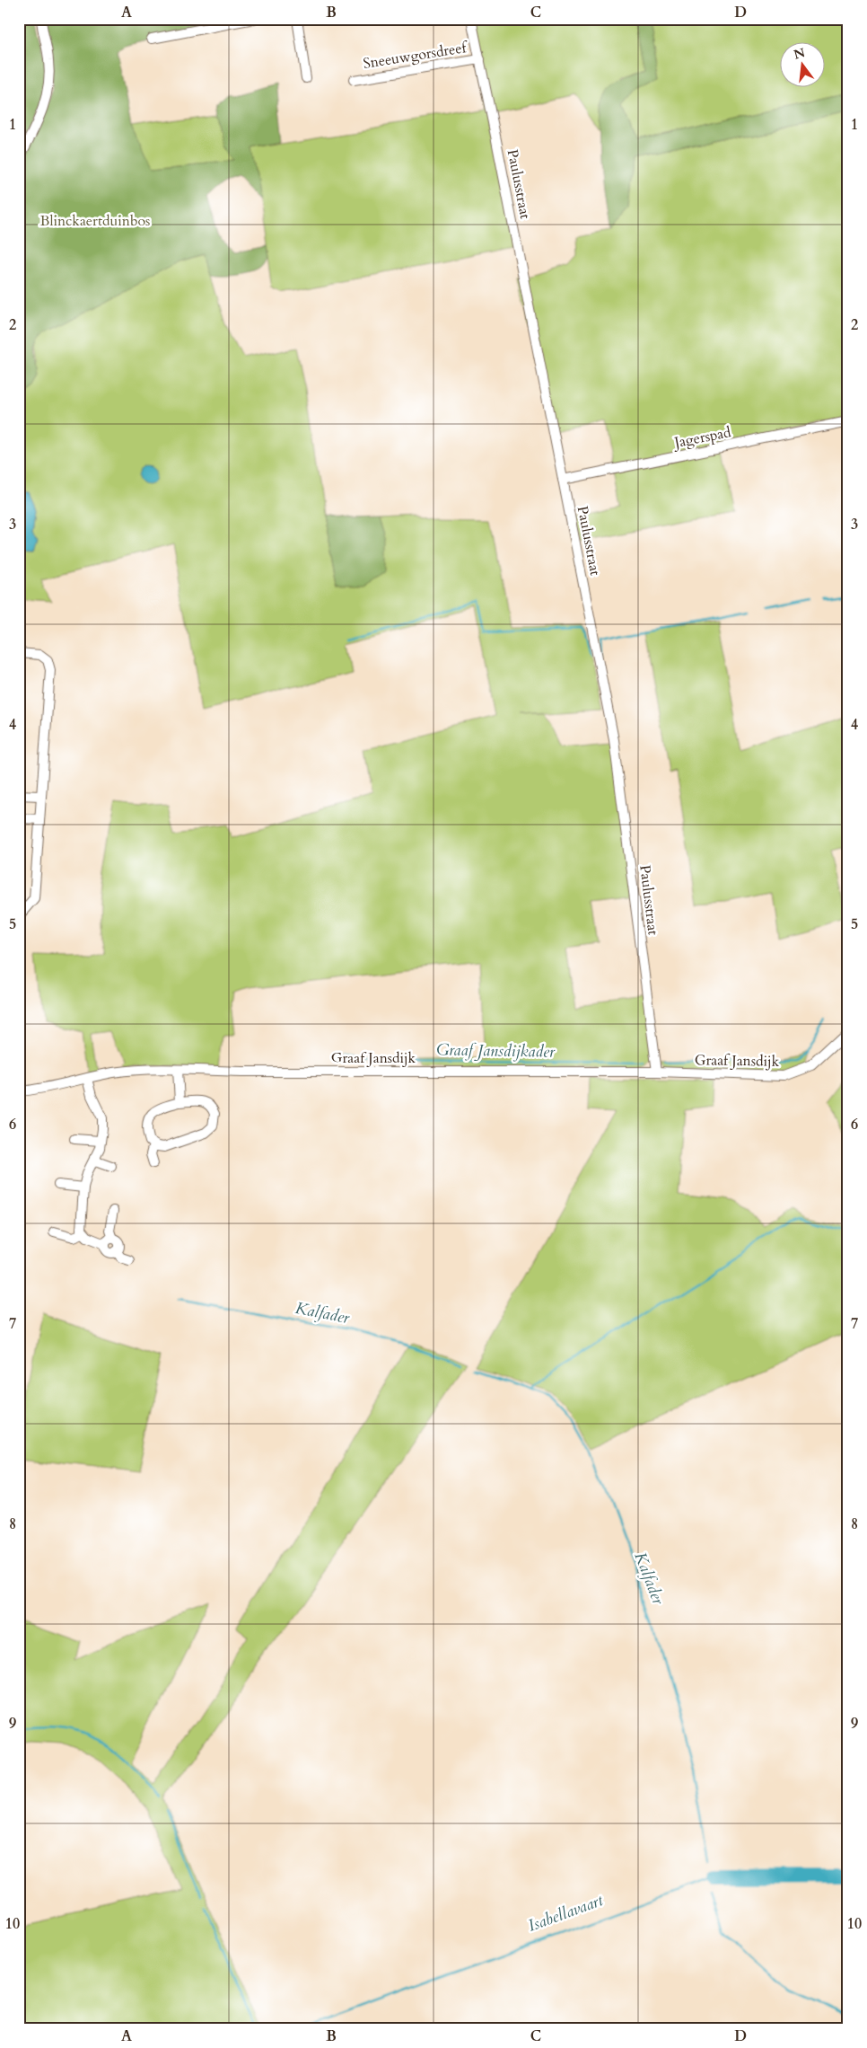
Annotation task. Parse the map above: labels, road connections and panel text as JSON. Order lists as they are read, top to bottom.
{
  "streets": {
    "street": [
      "Sneeuwgorsdreef",
      "Paulusstraat",
      "Jagerspad",
      "Graaf Jansdijk"
    ]
  },
  "crossings": [
    ["Sneeuwgorsdreef", "Paulusstraat"],
    ["Paulusstraat", "Jagerspad"],
    ["Paulusstraat", "Graaf Jansdijk"]
  ],
  "water": ["Graaf Jansdijkader", "Kalfader", "Isabellavaart"],
  "parks": ["Blinckaertduinbos"],
  "north": "top",
  "grid": {
    "columns": [
      "A",
      "B",
      "C",
      "D"
    ],
    "rows": [
      "1",
      "2",
      "3",
      "4",
      "5",
      "6",
      "7",
      "8",
      "9",
      "10"
    ]
  }
}
